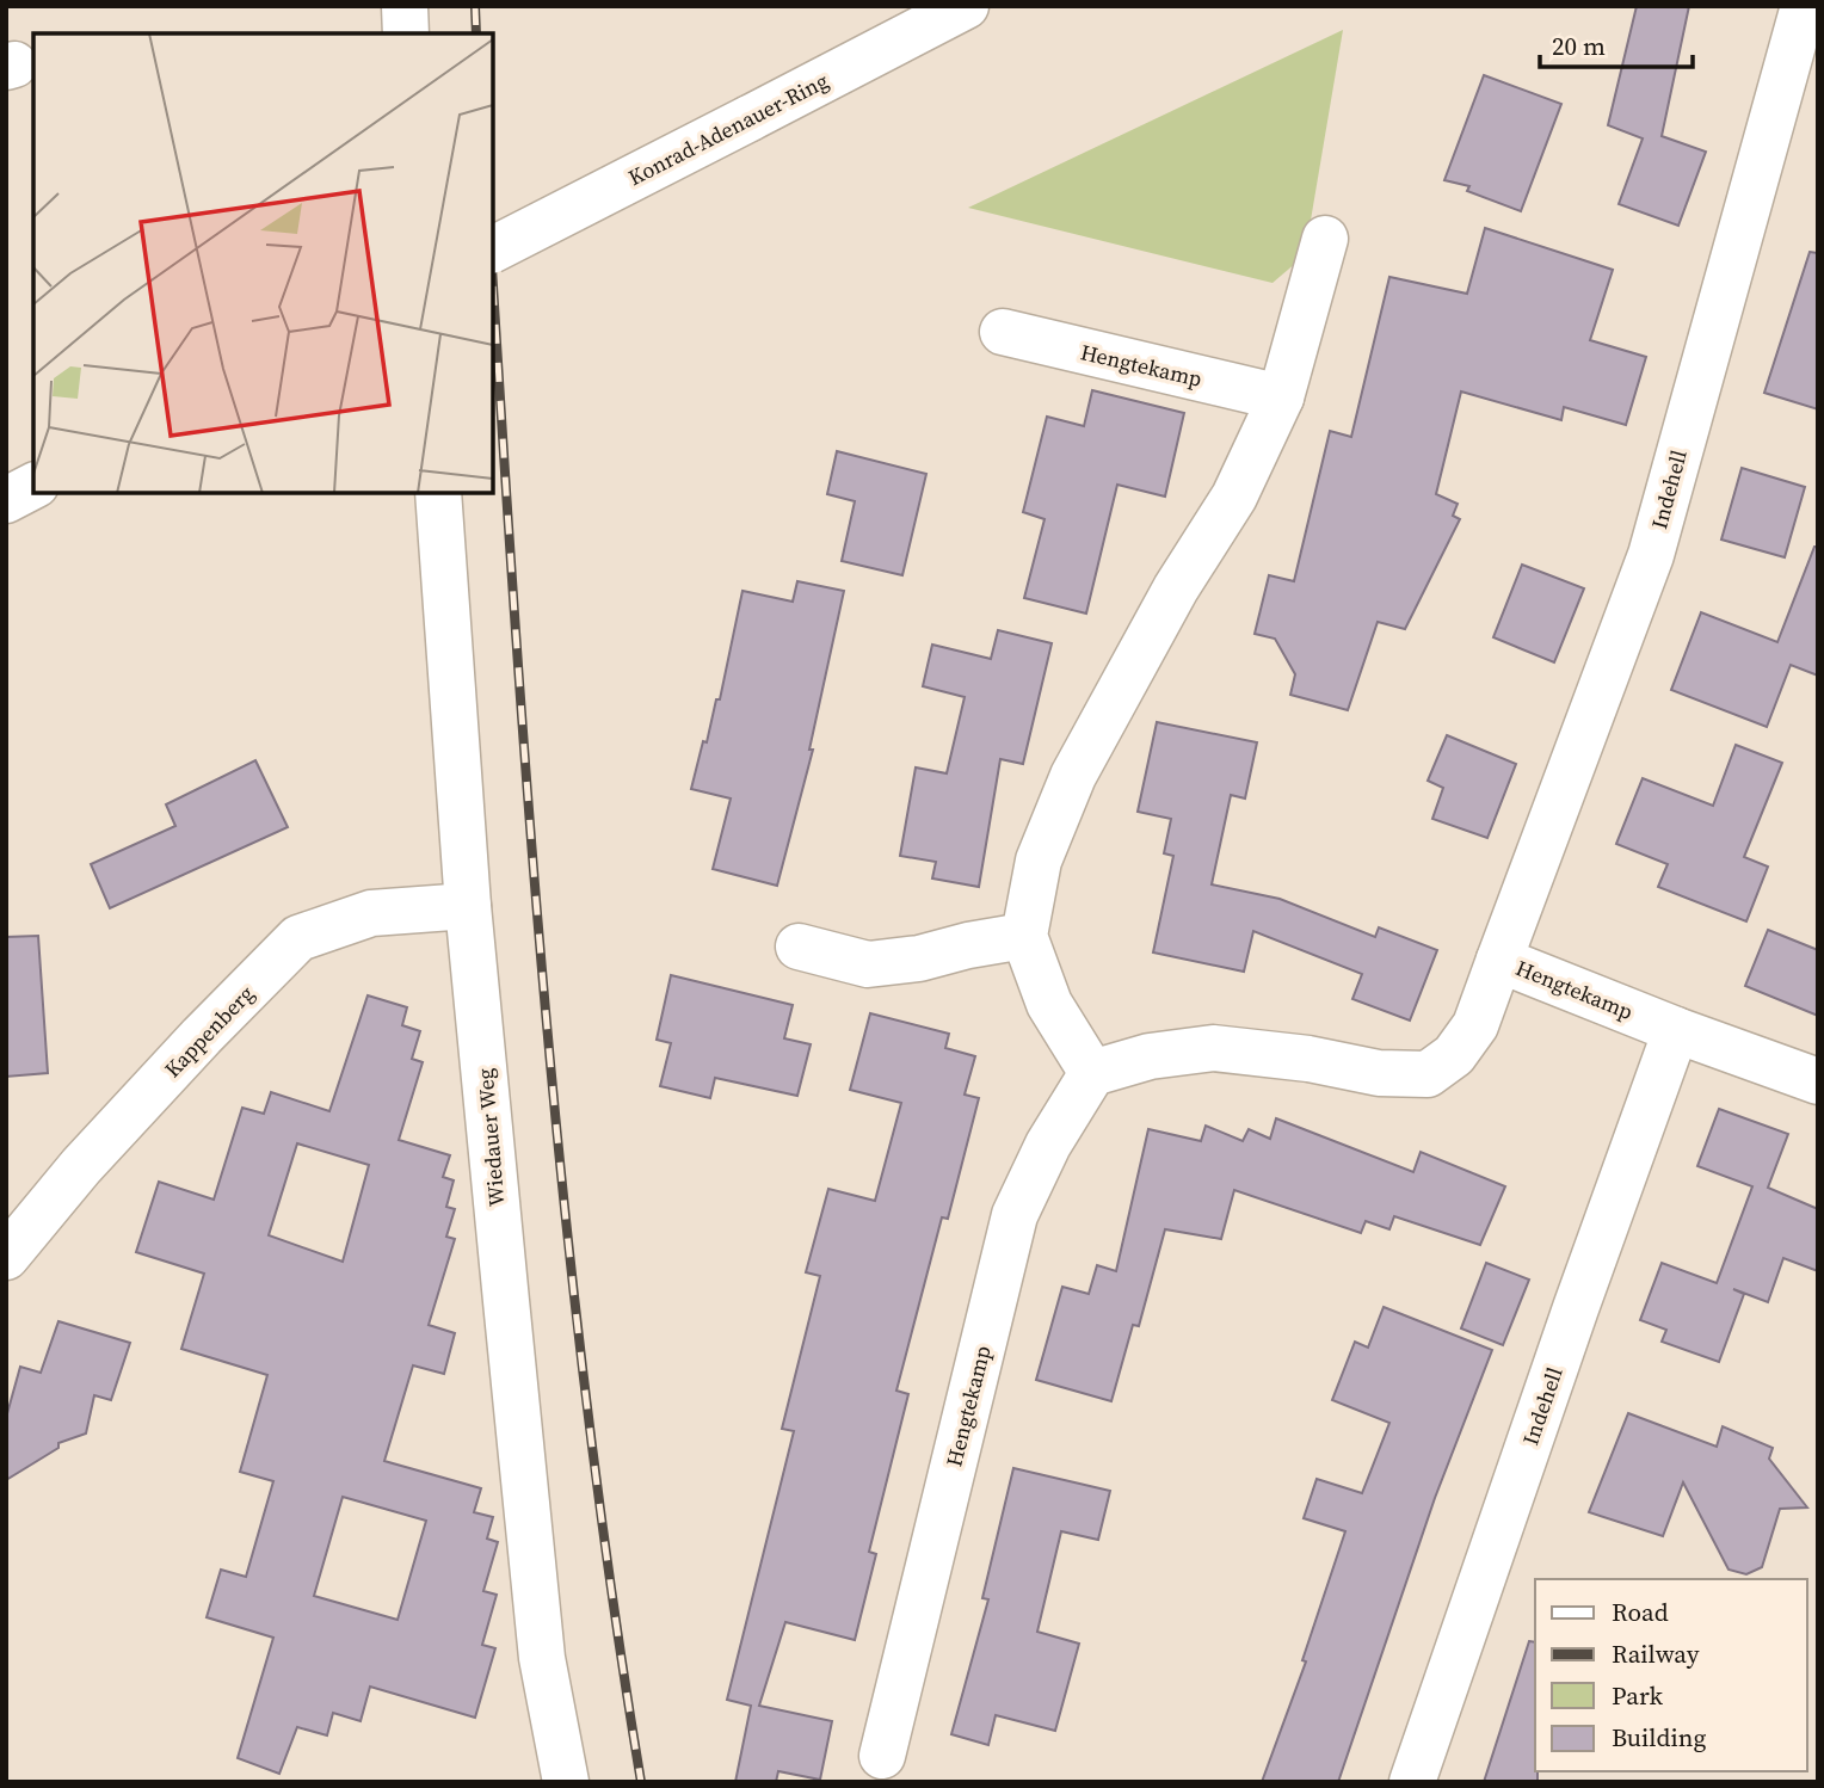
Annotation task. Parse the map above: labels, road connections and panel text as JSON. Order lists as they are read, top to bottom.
{
  "streets": {
    "street": [
      "Konrad-Adenauer-Ring",
      "Hengtekamp",
      "Indehell",
      "Kappenberg",
      "Wiedauer Weg"
    ]
  },
  "crossings": [
    ["Hengtekamp", "Indehell"],
    ["Kappenberg", "Wiedauer Weg"]
  ],
  "legend": [
    "Road",
    "Railway",
    "Park",
    "Building"
  ],
  "scale_bar": "20 m"
}
